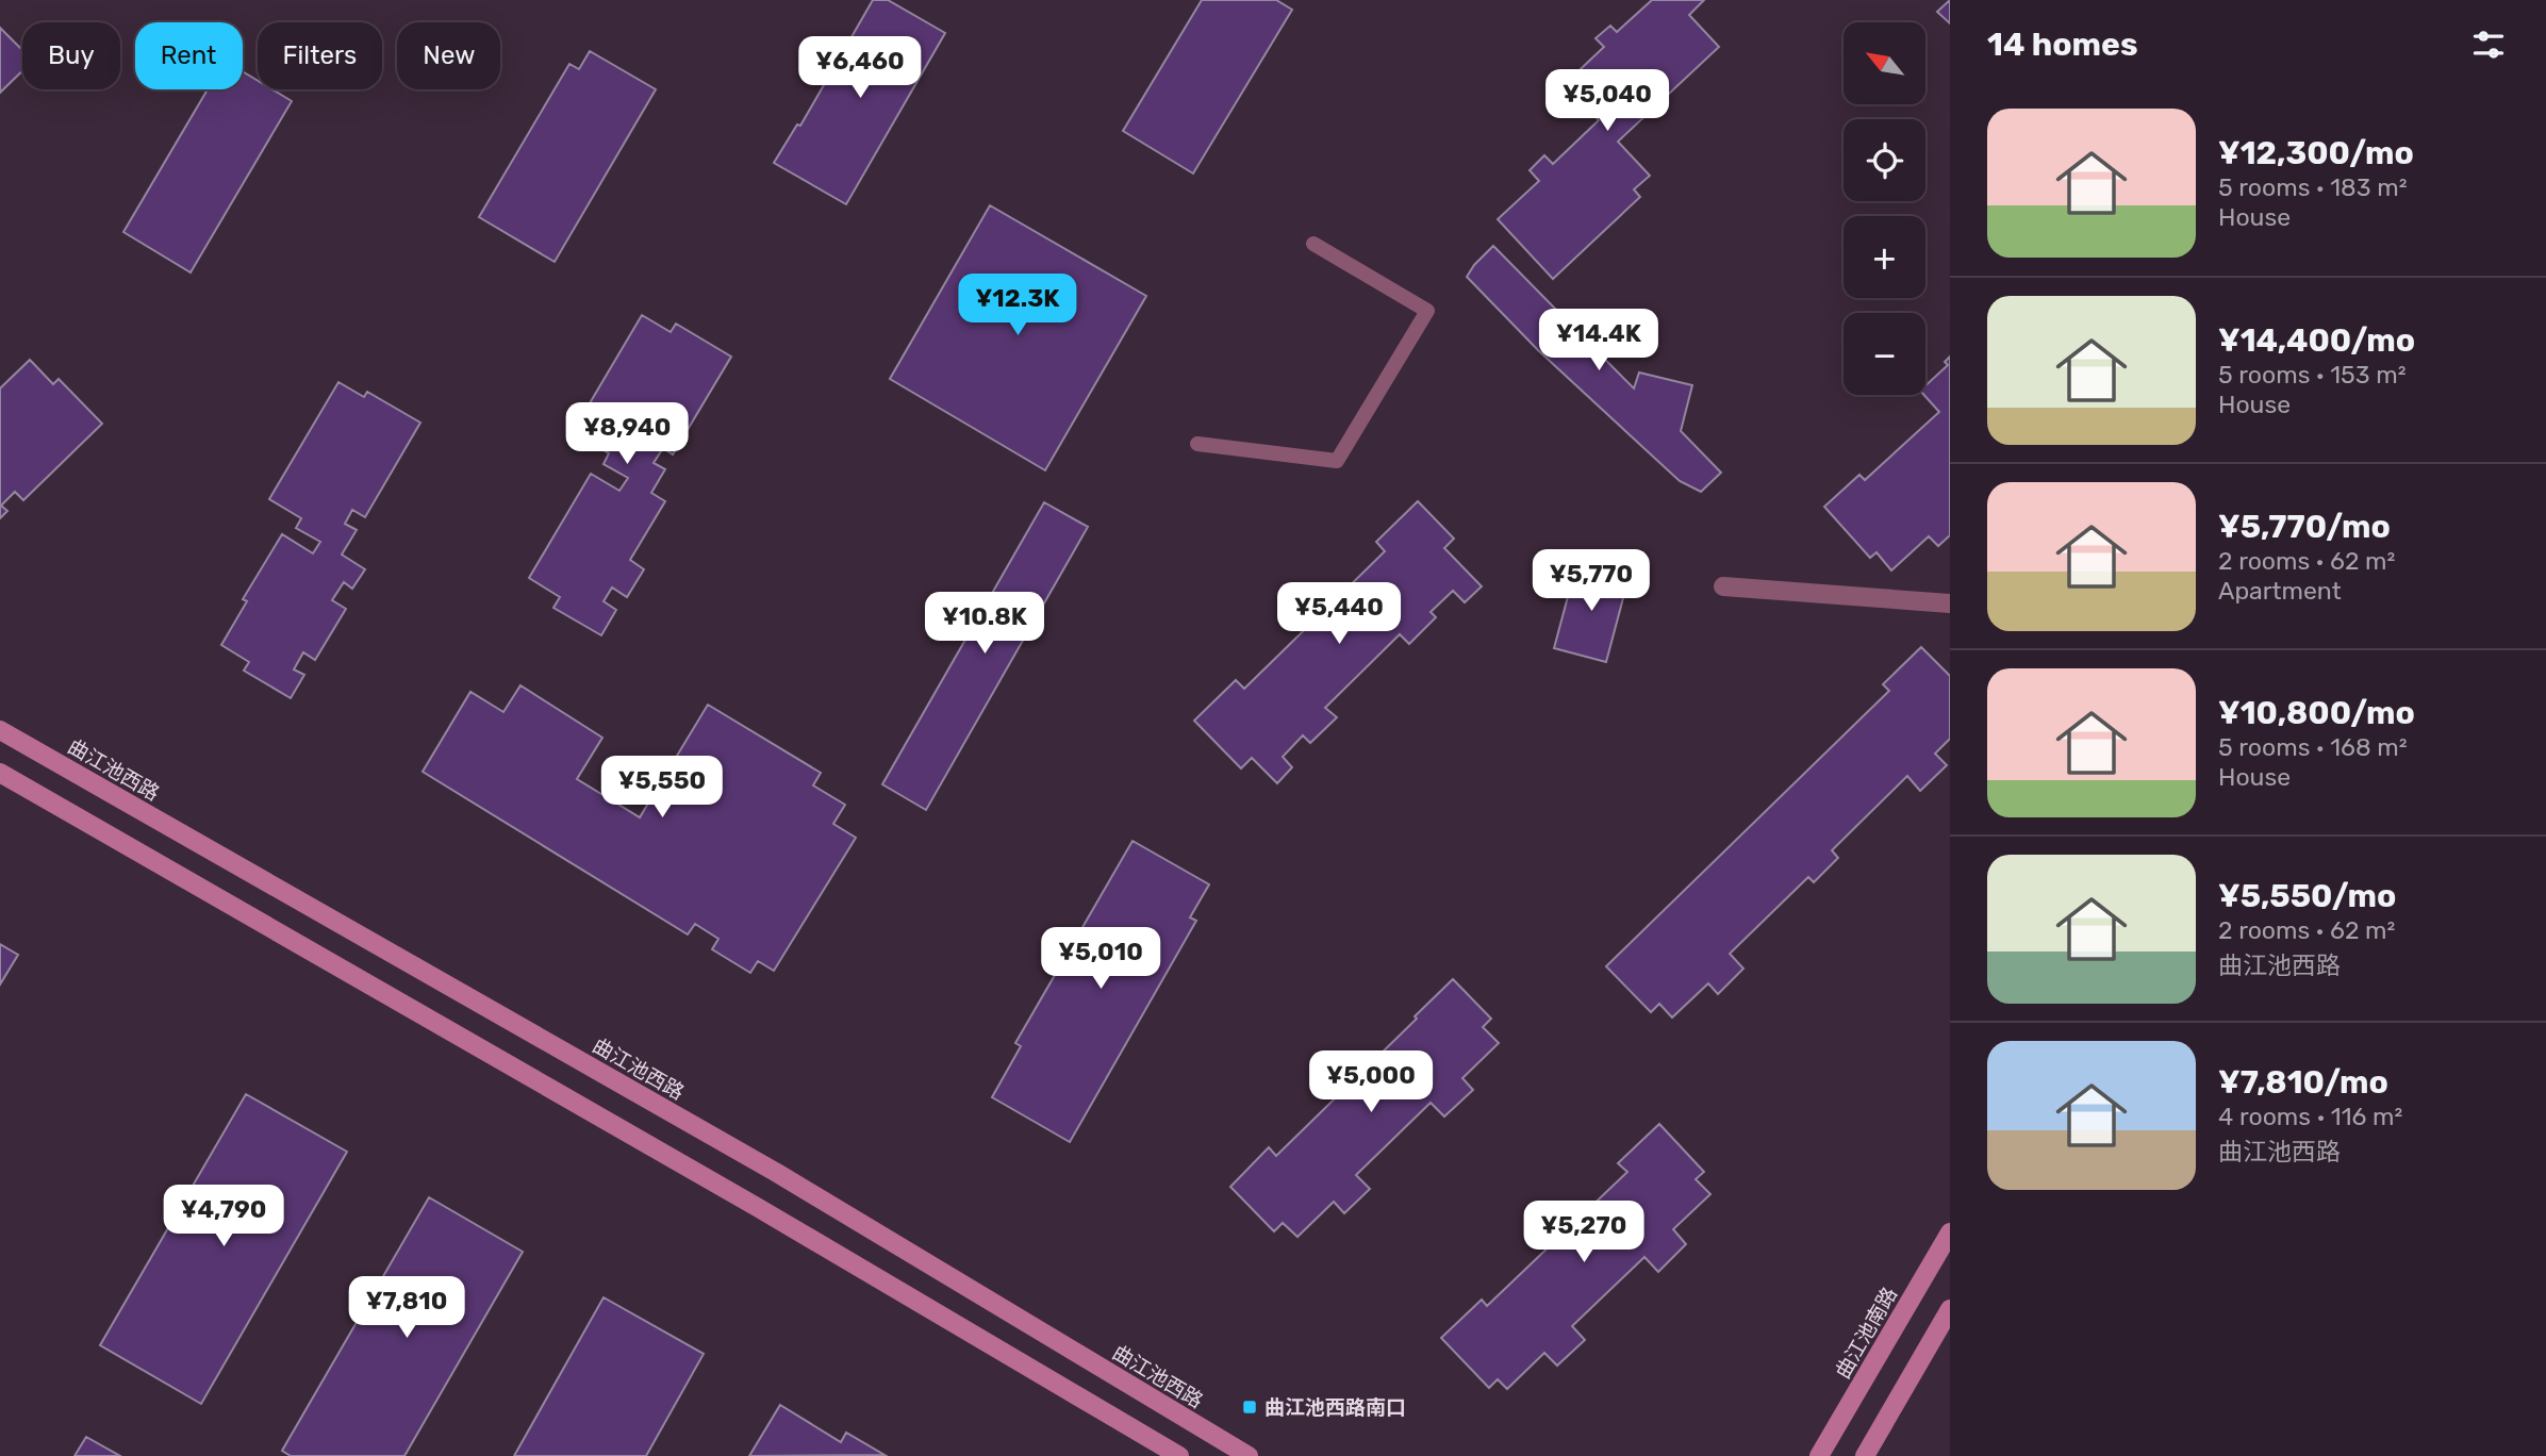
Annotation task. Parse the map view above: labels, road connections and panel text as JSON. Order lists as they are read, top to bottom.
{
  "streets": {
    "street": ["曲江池西路", "曲江池南路"]
  },
  "places": {
    "transit": ["曲江池西路南口"]
  },
  "north": "top left",
  "page": {
    "heading": "14 homes",
    "map_buttons": ["+", "−"],
    "chip": [
      "Buy",
      "Rent",
      "Filters",
      "New"
    ],
    "price": [
      "¥6,460",
      "¥5,040",
      "¥12.3K",
      "¥14.4K",
      "¥8,940",
      "¥5,770",
      "¥5,440",
      "¥10.8K",
      "¥5,550",
      "¥5,010",
      "¥5,000",
      "¥4,790",
      "¥5,270",
      "¥7,810"
    ],
    "list": [
      {
        "name": "¥12,300/mo",
        "note": "5 rooms · 183 m² · House"
      },
      {
        "name": "¥14,400/mo",
        "note": "5 rooms · 153 m² · House"
      },
      {
        "name": "¥5,770/mo",
        "note": "2 rooms · 62 m² · Apartment"
      },
      {
        "name": "¥10,800/mo",
        "note": "5 rooms · 168 m² · House"
      },
      {
        "name": "¥5,550/mo",
        "note": "2 rooms · 62 m² · 曲江池西路"
      },
      {
        "name": "¥7,810/mo",
        "note": "4 rooms · 116 m² · 曲江池西路"
      }
    ]
  }
}
